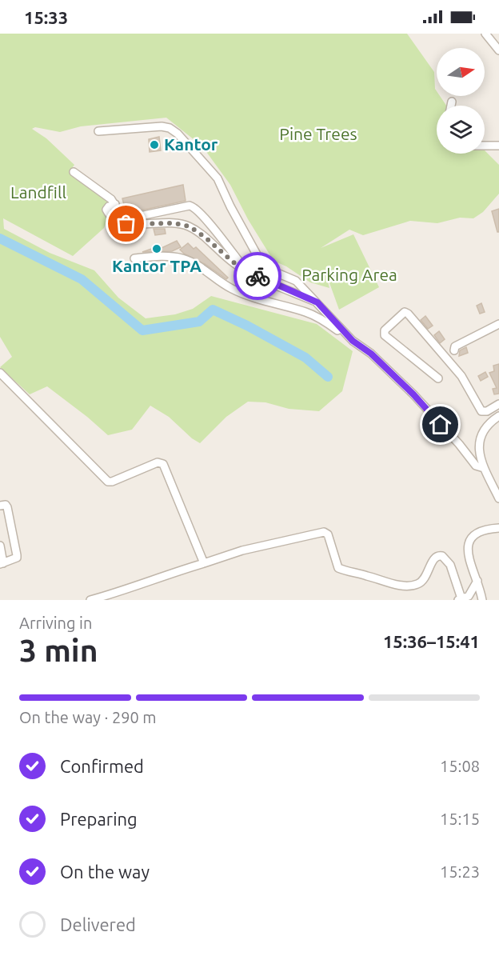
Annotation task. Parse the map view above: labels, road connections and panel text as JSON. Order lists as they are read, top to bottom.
{
  "parks": ["Pine Trees", "Landfill", "Parking Area"],
  "places": ["Kantor", "Kantor TPA"],
  "north": "right",
  "page": {
    "status": "15:33",
    "heading": ["3 min", "Arriving in", "15:36–15:41"],
    "bar": "On the way · 290 m",
    "list": [
      ["Confirmed", "15:08"],
      ["Preparing", "15:15"],
      ["On the way", "15:23"],
      "Delivered"
    ]
  }
}
